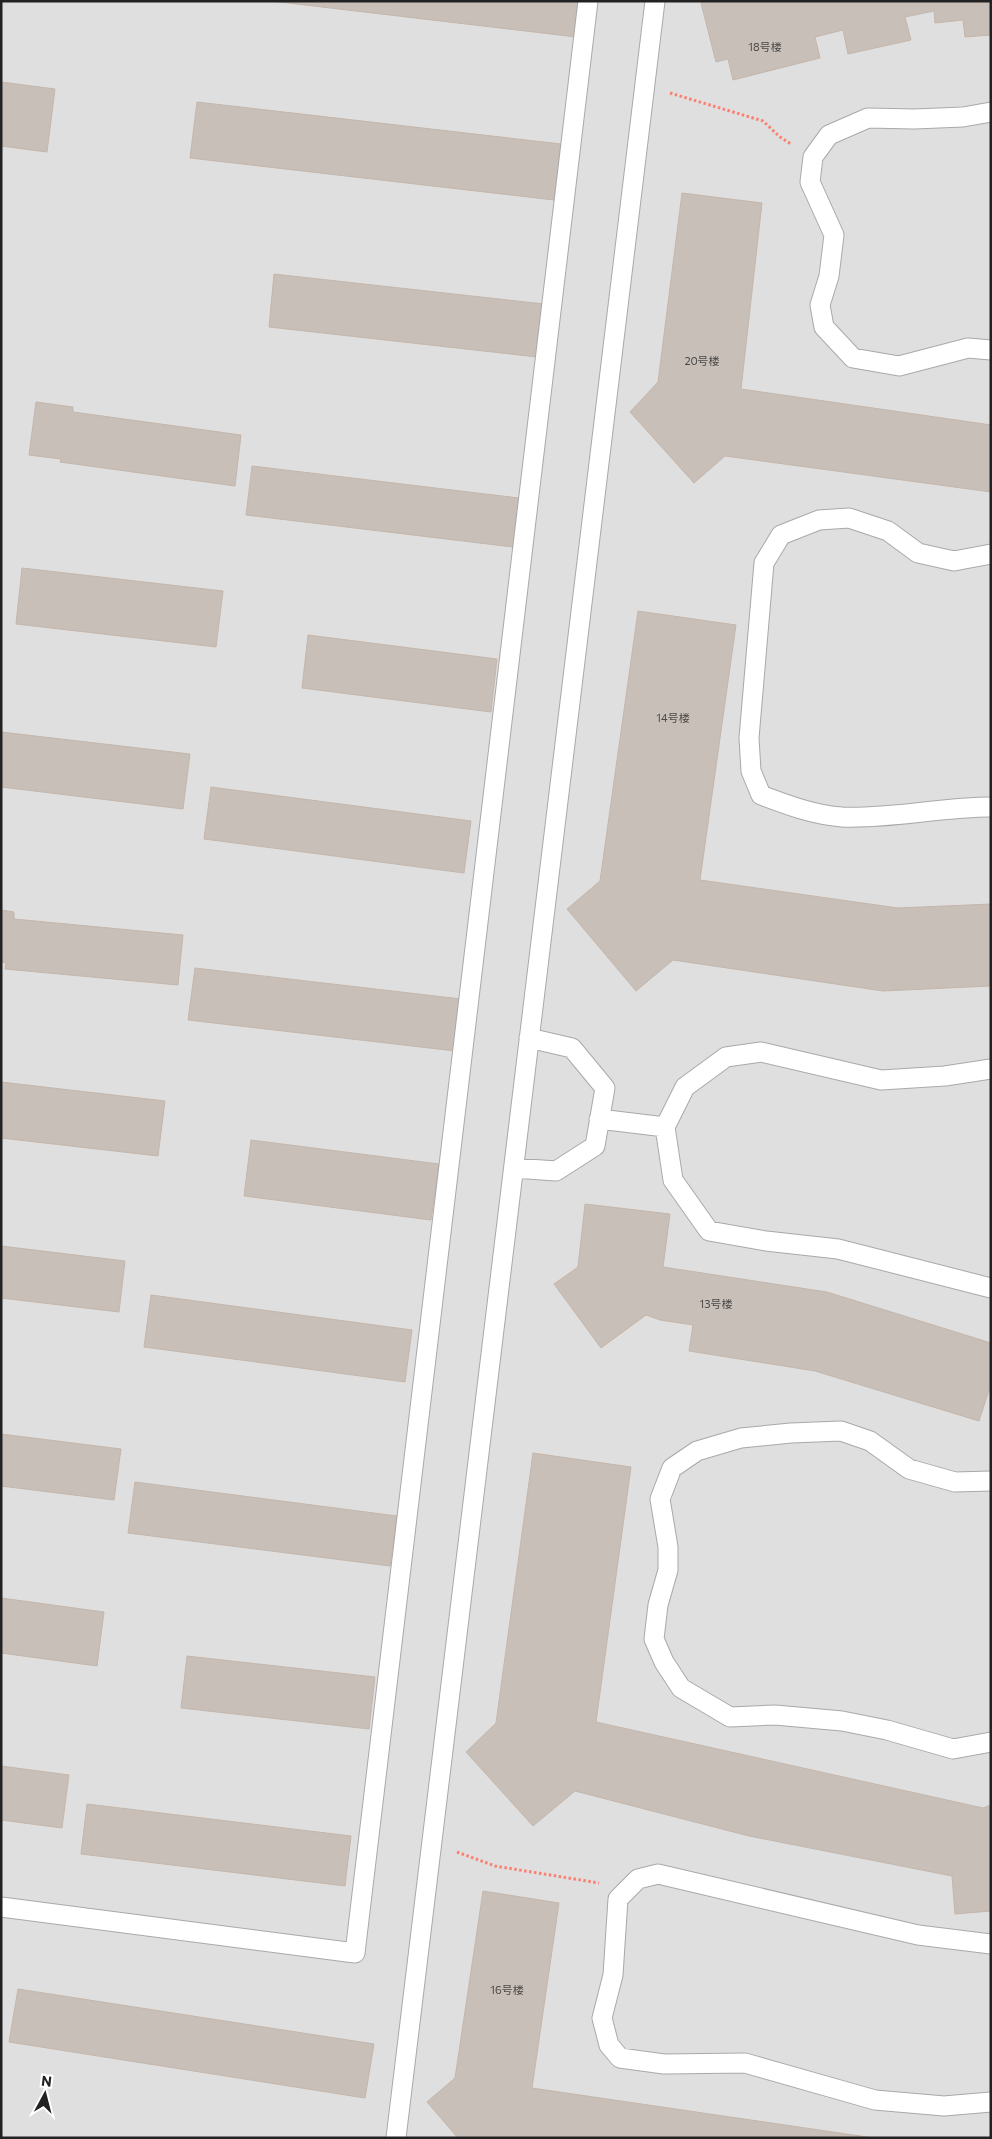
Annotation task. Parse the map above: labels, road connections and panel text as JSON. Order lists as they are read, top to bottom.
{
  "house_numbers": [
    "18号楼",
    "20号楼",
    "14号楼",
    "13号楼",
    "16号楼"
  ],
  "north": "top"
}
